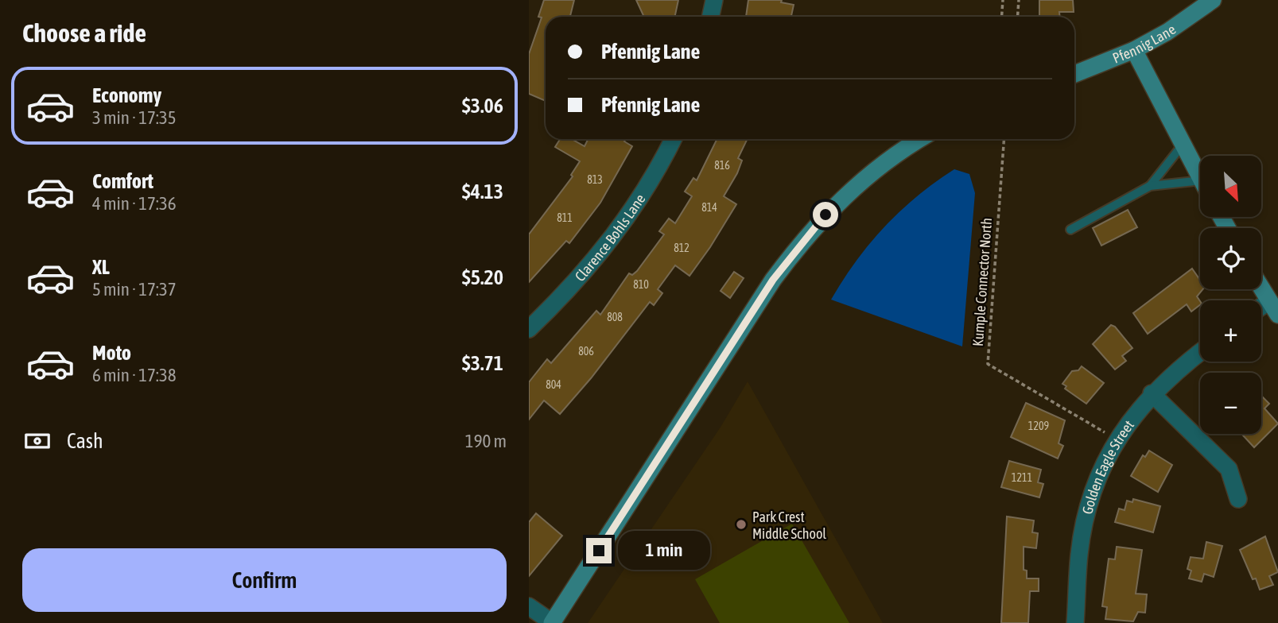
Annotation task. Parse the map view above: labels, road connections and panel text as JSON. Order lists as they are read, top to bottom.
{
  "streets": {
    "street": ["Pfennig Lane", "Clarence Bohls Lane", "Golden Eagle Street"],
    "path": ["Kumple Connector North"]
  },
  "places": ["Park Crest Middle School"],
  "house_numbers": [
    "816",
    "813",
    "814",
    "811",
    "812",
    "810",
    "808",
    "806",
    "804",
    "1209",
    "1211"
  ],
  "north": "bottom right",
  "page": {
    "heading": "Choose a ride",
    "banner": ["Pfennig Lane", "Pfennig Lane"],
    "list": [
      {
        "name": "Economy",
        "note": "3 min · 17:35",
        "value": "$3.06"
      },
      {
        "name": "Comfort",
        "note": "4 min · 17:36",
        "value": "$4.13"
      },
      {
        "name": "XL",
        "note": "5 min · 17:37",
        "value": "$5.20"
      },
      {
        "name": "Moto",
        "note": "6 min · 17:38",
        "value": "$3.71"
      }
    ],
    "map_buttons": ["+", "−"],
    "pay": ["Cash", "190 m"],
    "bubble": "1 min",
    "buttons": "Confirm"
  }
}
